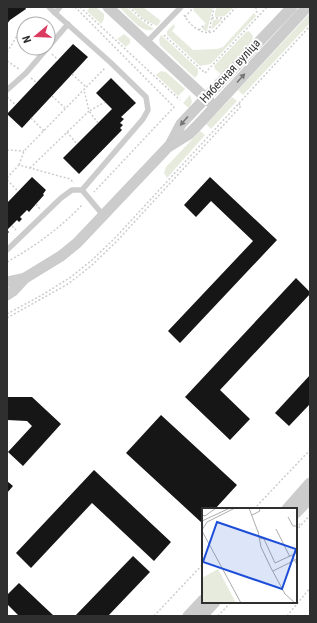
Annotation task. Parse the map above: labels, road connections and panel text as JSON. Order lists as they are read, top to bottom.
{
  "streets": {
    "street": ["Нябесная вуліца"]
  },
  "north": "left"
}
